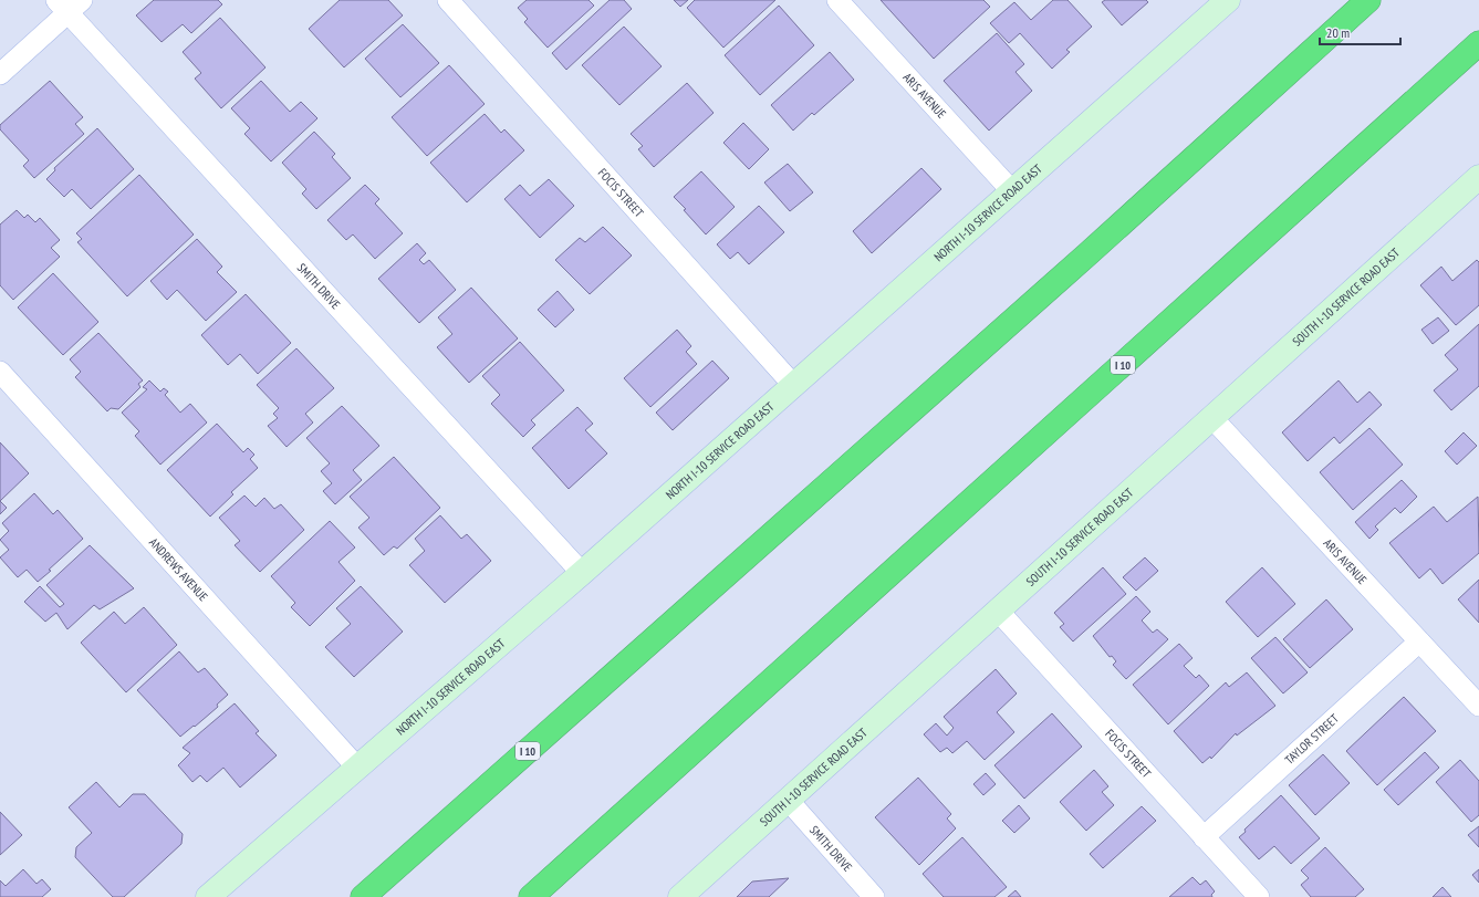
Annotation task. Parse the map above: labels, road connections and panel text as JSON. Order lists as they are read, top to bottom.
{
  "streets": {
    "highway": ["I 10"],
    "street": [
      "ARIS AVENUE",
      "FOCIS STREET",
      "NORTH I-10 SERVICE ROAD EAST",
      "SMITH DRIVE",
      "SOUTH I-10 SERVICE ROAD EAST",
      "ANDREWS AVENUE",
      "TAYLOR STREET"
    ]
  },
  "crossings": [
    ["ARIS AVENUE", "NORTH I-10 SERVICE ROAD EAST"],
    ["ARIS AVENUE", "SOUTH I-10 SERVICE ROAD EAST"],
    ["ARIS AVENUE", "TAYLOR STREET"],
    ["FOCIS STREET", "NORTH I-10 SERVICE ROAD EAST"],
    ["FOCIS STREET", "SOUTH I-10 SERVICE ROAD EAST"],
    ["FOCIS STREET", "TAYLOR STREET"],
    ["NORTH I-10 SERVICE ROAD EAST", "SMITH DRIVE"],
    ["NORTH I-10 SERVICE ROAD EAST", "ANDREWS AVENUE"],
    ["SMITH DRIVE", "SOUTH I-10 SERVICE ROAD EAST"]
  ],
  "scale_bar": "20 m"
}
